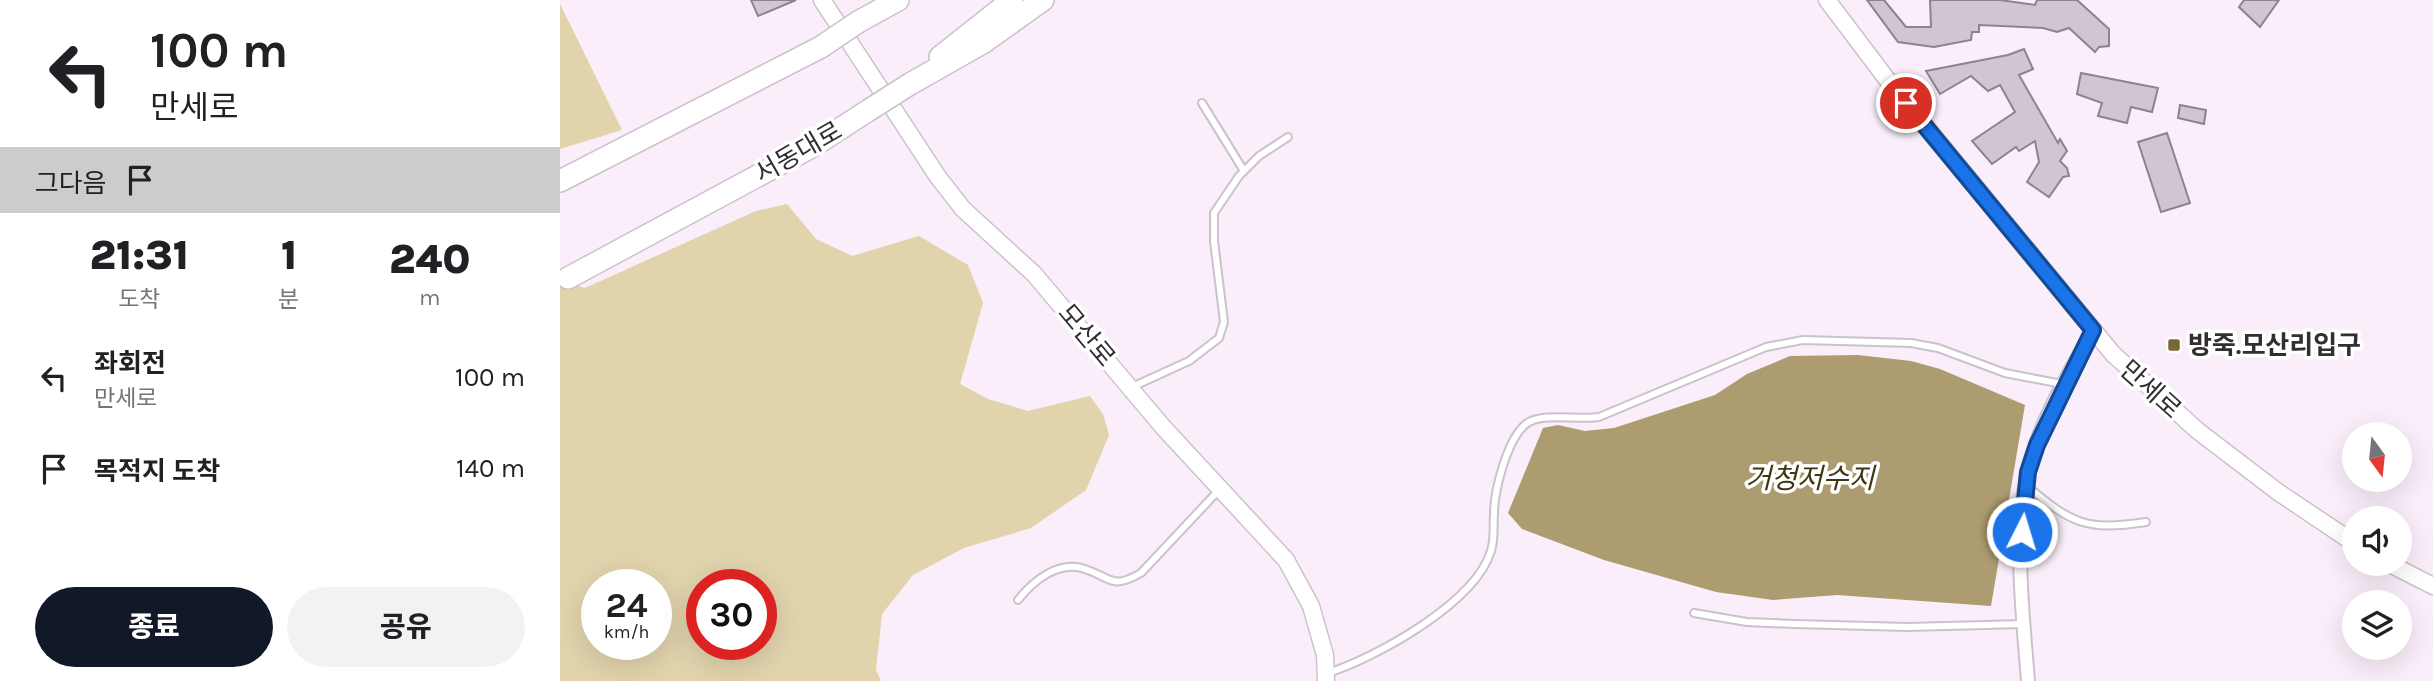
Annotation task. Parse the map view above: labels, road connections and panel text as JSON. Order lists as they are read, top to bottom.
{
  "streets": {
    "highway": ["서동대로"],
    "street": ["모산로", "만세로"]
  },
  "water": ["거청저수지"],
  "places": {
    "transit": ["방죽.모산리입구"]
  },
  "north": "bottom",
  "page": {
    "turn": ["100 m", "만세로"],
    "then": "그다음",
    "eta": [
      "21:31",
      "도착",
      "1",
      "분",
      "240",
      "m"
    ],
    "list": [
      {
        "name": "좌회전",
        "note": "만세로",
        "value": "100 m"
      },
      {
        "name": "목적지 도착",
        "value": "140 m"
      }
    ],
    "speed": "24 km/h",
    "limit": "30",
    "buttons": ["종료", "공유"]
  }
}
